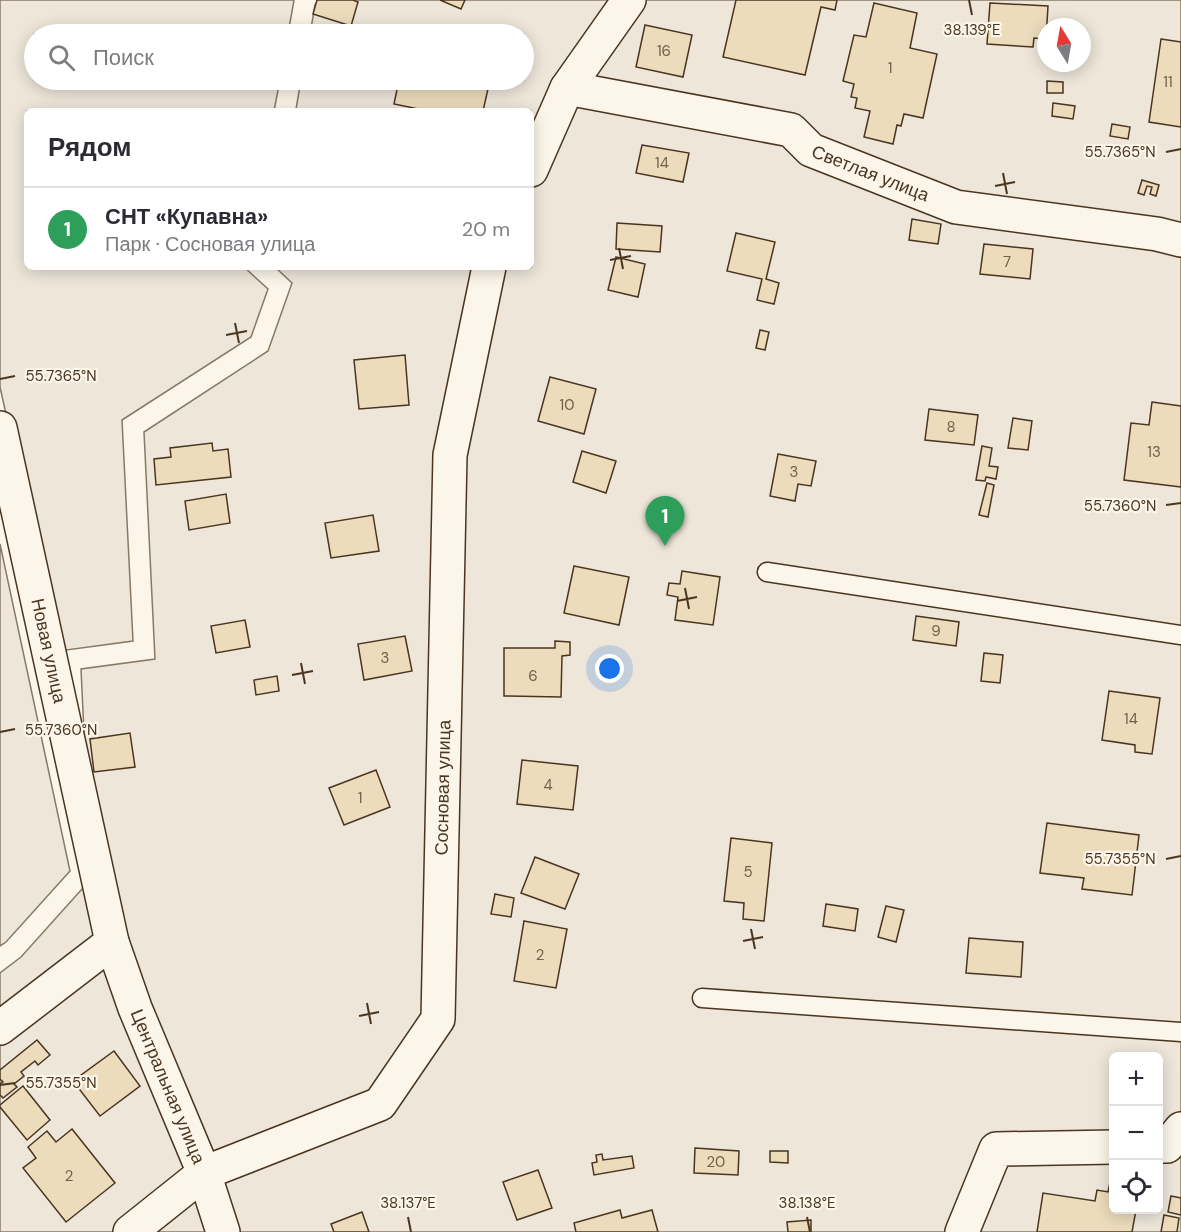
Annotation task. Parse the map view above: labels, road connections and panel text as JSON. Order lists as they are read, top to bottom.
{
  "streets": {
    "street": [
      "Светлая улица",
      "Новая улица",
      "Сосновая улица",
      "Центральная улица"
    ]
  },
  "crossings": [
    ["Новая улица", "Центральная улица"],
    ["Сосновая улица", "Центральная улица"]
  ],
  "house_numbers": [
    "16",
    "1",
    "11",
    "14",
    "7",
    "10",
    "8",
    "13",
    "3",
    "9",
    "3",
    "6",
    "14",
    "4",
    "1",
    "5",
    "2",
    "20",
    "2"
  ],
  "north": "top",
  "page": {
    "search": "Поиск",
    "heading": "Рядом",
    "list": [
      {
        "mark": "1",
        "name": "СНТ «Купавна»",
        "note": "Парк · Сосновая улица",
        "value": "20 m"
      }
    ],
    "pins": "1",
    "map_buttons": ["+", "−"]
  },
  "coordinates": [
    "38.139°E",
    "55.7365°N",
    "55.7360°N",
    "55.7355°N",
    "38.137°E",
    "38.138°E"
  ]
}
